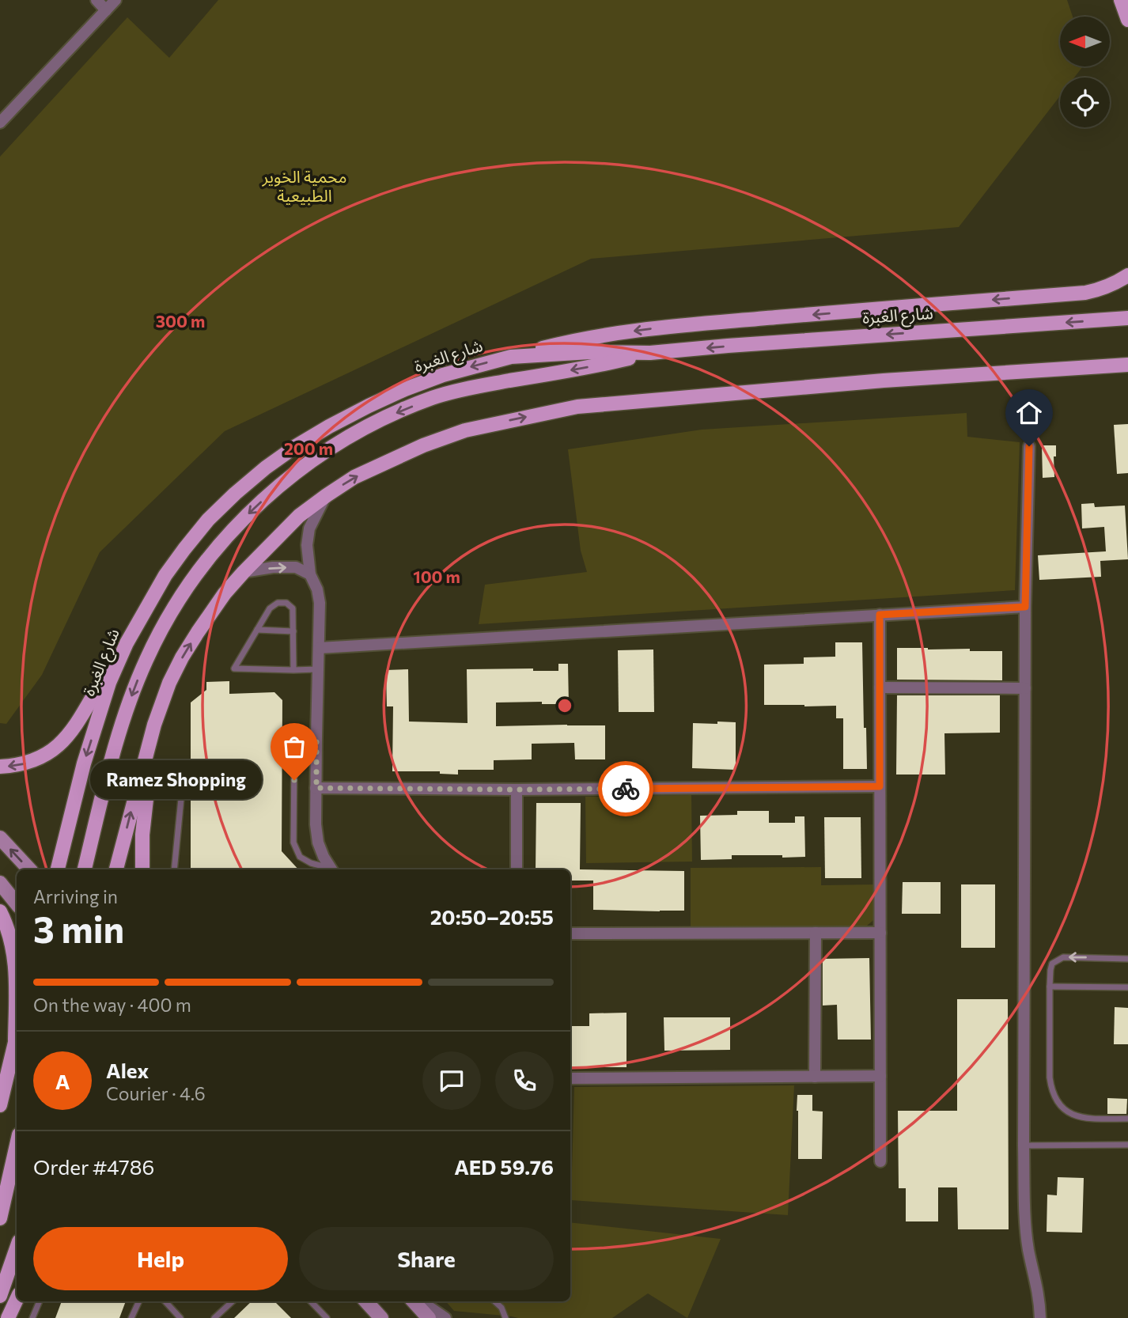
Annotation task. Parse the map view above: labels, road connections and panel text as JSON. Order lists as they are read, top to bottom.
{
  "streets": {
    "main road": ["شارع الغبرة"]
  },
  "parks": ["محمية الخوير الطبيعية"],
  "places": ["Ramez Shopping"],
  "north": "left",
  "page": {
    "bubble": "Ramez Shopping",
    "heading": ["3 min", "Arriving in", "20:50–20:55"],
    "panel": [
      "Alex",
      "Courier · 4.6",
      "Order #4786",
      "AED 59.76"
    ],
    "bar": "On the way · 400 m",
    "round": "A",
    "buttons": ["Help", "Share"]
  },
  "rings": ["300 m", "200 m", "100 m"]
}
